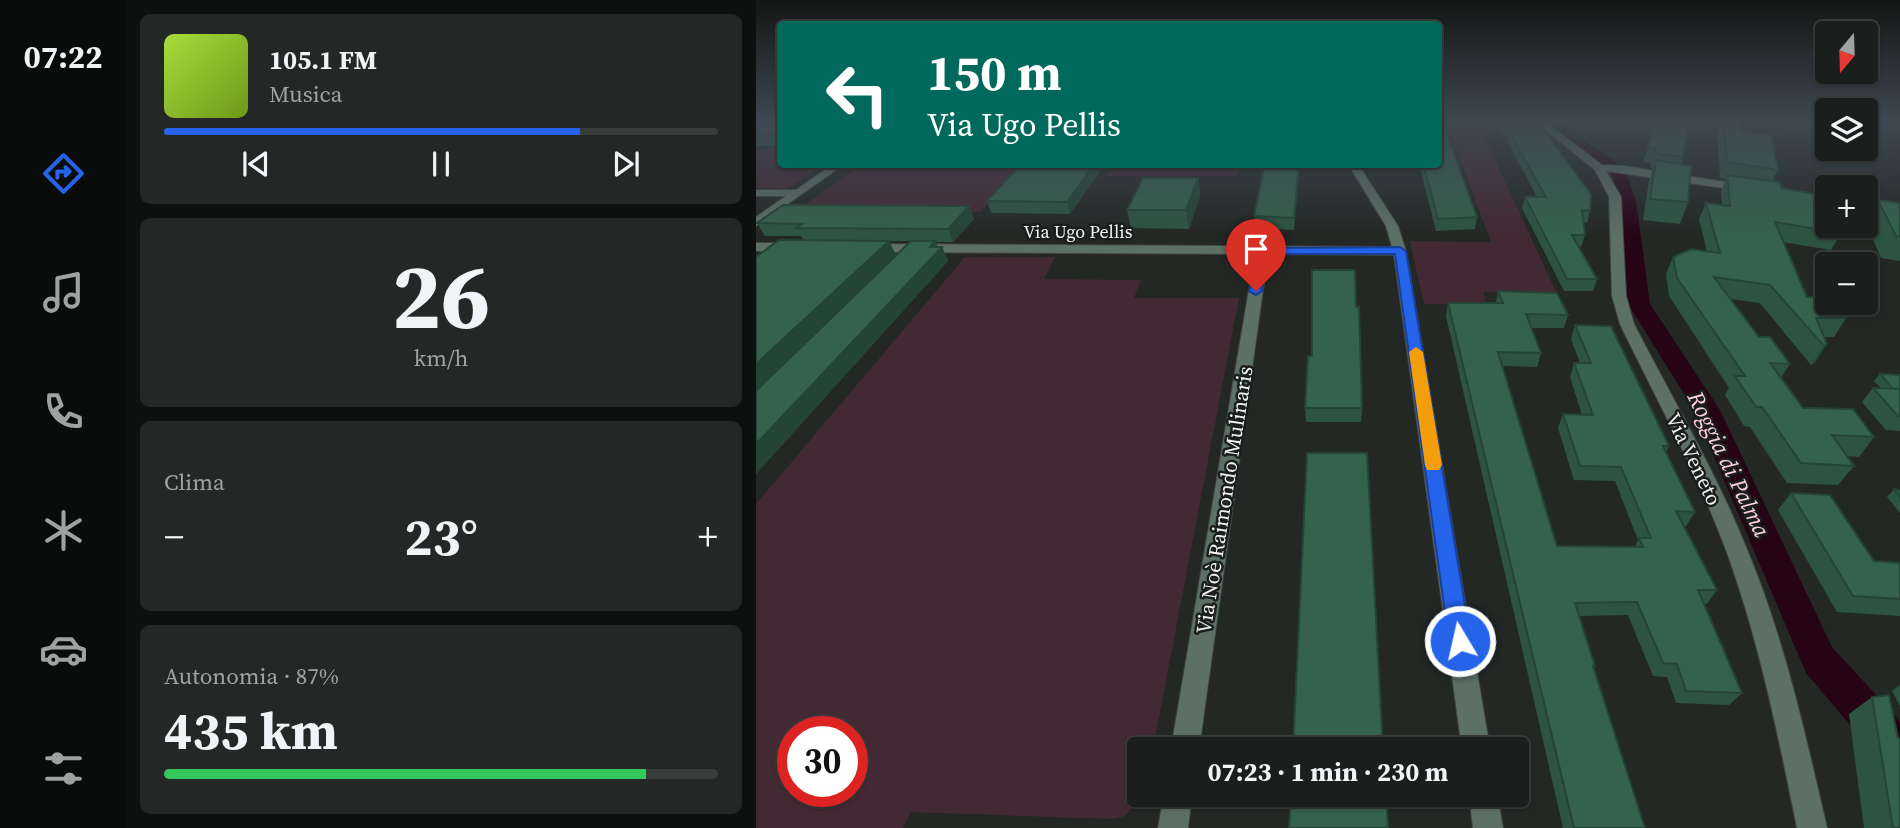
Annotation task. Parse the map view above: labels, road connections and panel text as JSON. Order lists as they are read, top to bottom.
{
  "streets": {
    "street": ["Via Ugo Pellis", "Via Veneto", "Via Noè Raimondo Mulinaris"]
  },
  "crossings": [
    ["Via Ugo Pellis", "Via Noè Raimondo Mulinaris"]
  ],
  "water": ["Roggia di Palma"],
  "north": "bottom",
  "page": {
    "tabs": "07:22",
    "map_buttons": ["+", "−"],
    "turn": ["150 m", "Via Ugo Pellis"],
    "song": ["105.1 FM", "Musica"],
    "tile": [
      ["26", "km/h"],
      "Clima",
      ["Autonomia · 87%", "435 km"]
    ],
    "heat": ["−", "23°", "+"],
    "limit": "30",
    "trip": "07:23 · 1 min · 230 m"
  }
}
